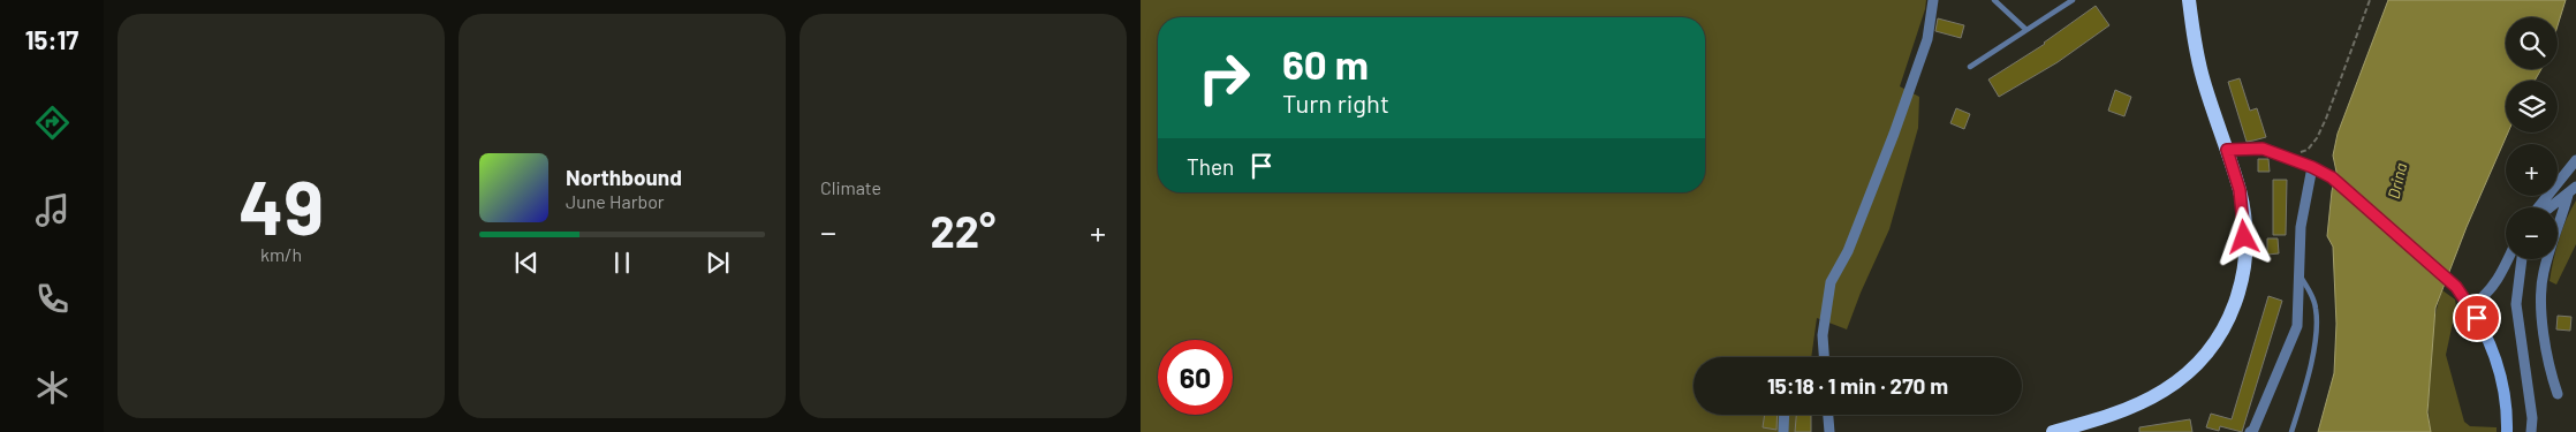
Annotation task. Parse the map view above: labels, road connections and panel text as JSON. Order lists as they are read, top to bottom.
{
  "water": ["Drina"],
  "page": {
    "tabs": "15:17",
    "tile": [
      ["49", "km/h"],
      "Climate"
    ],
    "map_buttons": ["+", "−"],
    "turn": ["60 m", "Turn right"],
    "then": "Then",
    "song": ["Northbound", "June Harbor"],
    "heat": ["−", "22°", "+"],
    "limit": "60",
    "trip": "15:18 · 1 min · 270 m"
  }
}
